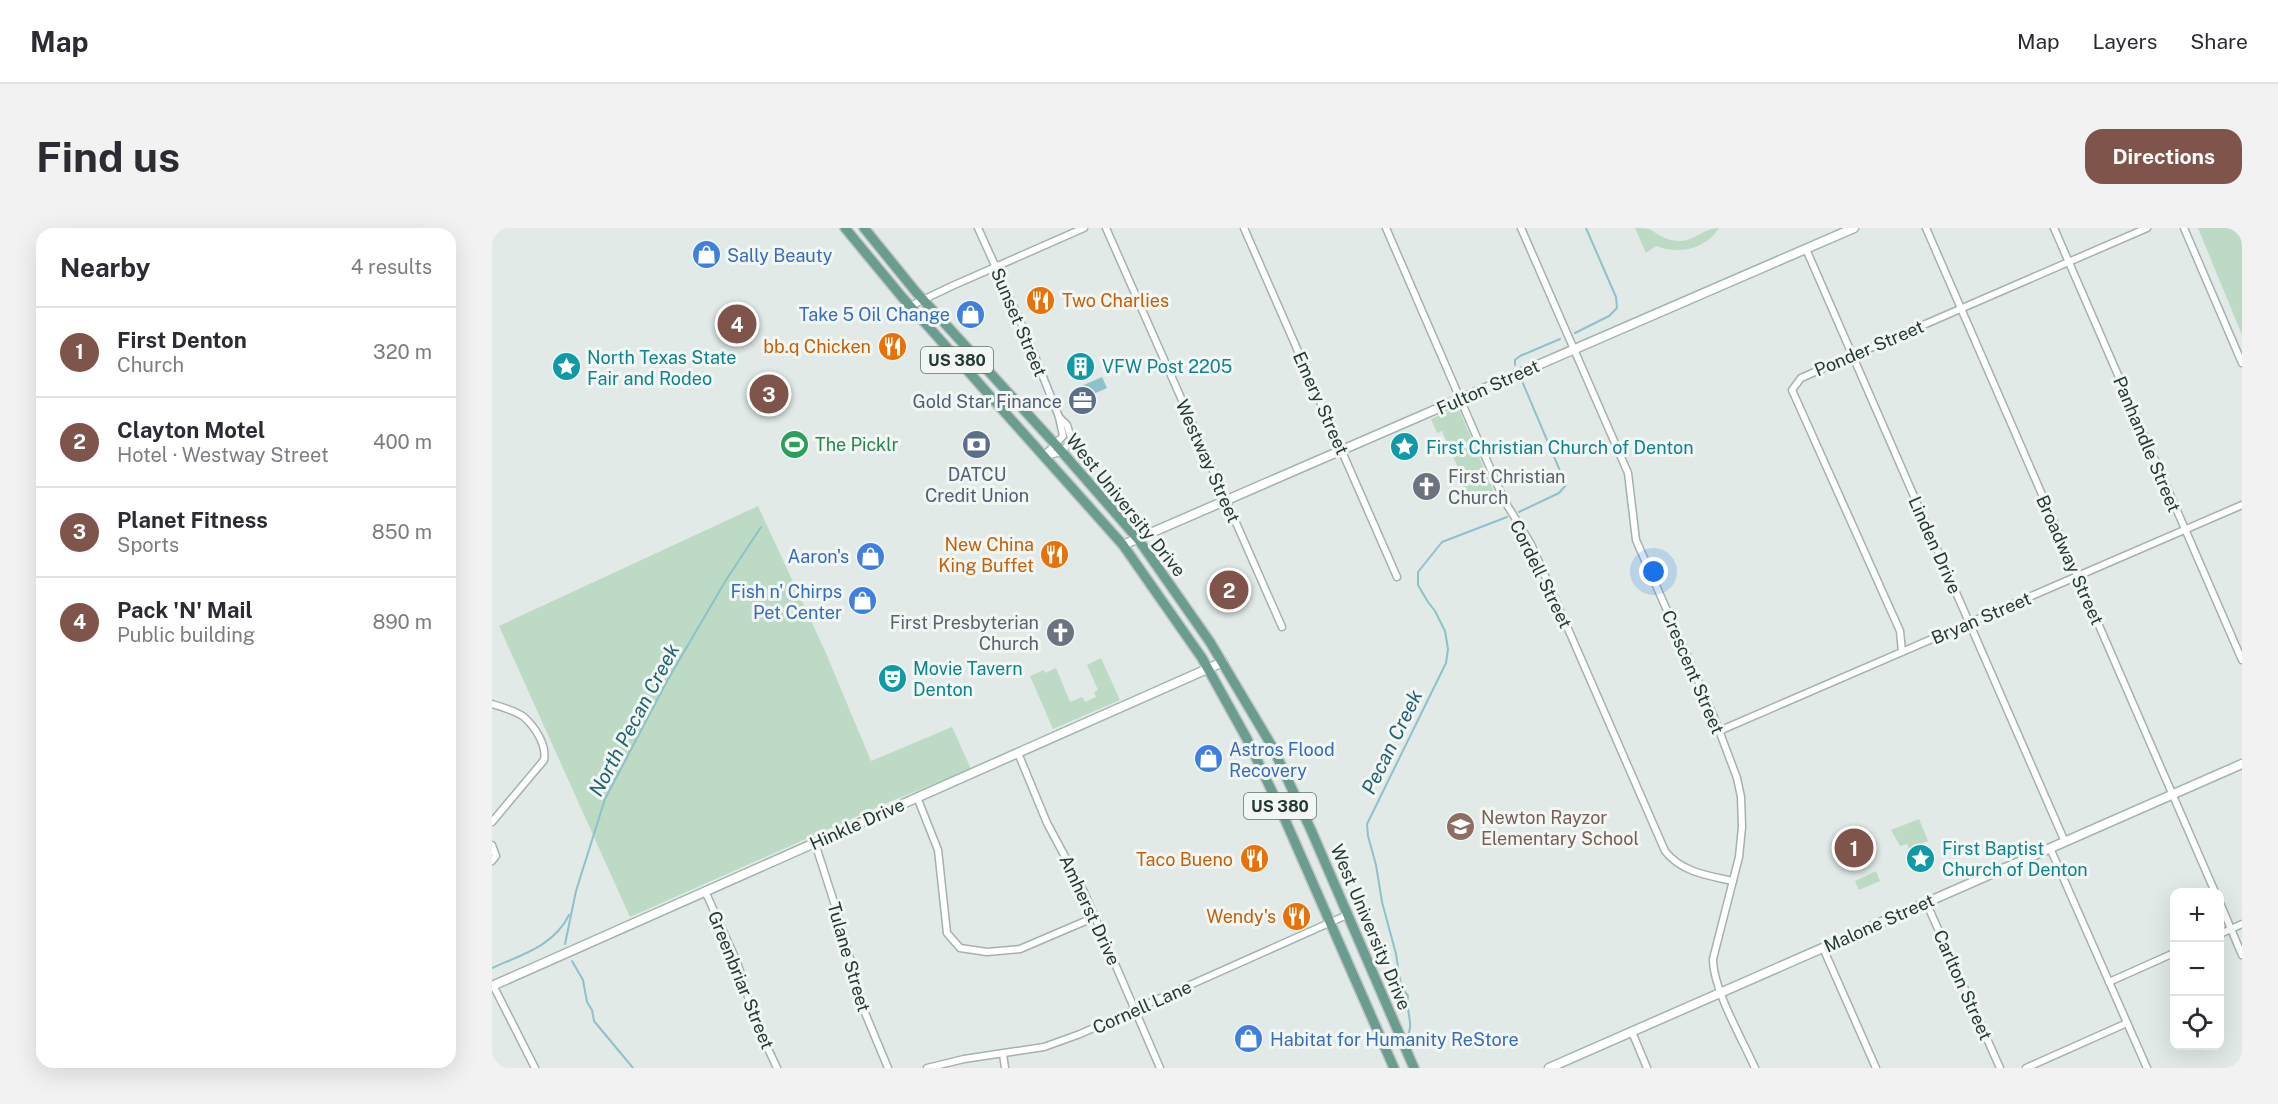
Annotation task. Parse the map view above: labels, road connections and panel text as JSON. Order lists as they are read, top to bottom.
{
  "streets": {
    "main road": ["US 380", "West University Drive"],
    "street": [
      "Sunset Street",
      "Ponder Street",
      "Fulton Street",
      "Emery Street",
      "Panhandle Street",
      "Westway Street",
      "Linden Drive",
      "Broadway Street",
      "Cordell Street",
      "Bryan Street",
      "Crescent Street",
      "Hinkle Drive",
      "Amherst Drive",
      "Malone Street",
      "Tulane Street",
      "Greenbriar Street",
      "Carlton Street",
      "Cornell Lane"
    ]
  },
  "crossings": [
    ["Sunset Street", "West University Drive"],
    ["Ponder Street", "Panhandle Street"],
    ["Ponder Street", "Linden Drive"],
    ["Ponder Street", "Broadway Street"],
    ["Ponder Street", "Bryan Street"],
    ["Fulton Street", "Emery Street"],
    ["Fulton Street", "Westway Street"],
    ["Fulton Street", "West University Drive"],
    ["Fulton Street", "Linden Drive"],
    ["Fulton Street", "Cordell Street"],
    ["Fulton Street", "Crescent Street"],
    ["Panhandle Street", "Bryan Street"],
    ["West University Drive", "Hinkle Drive"],
    ["West University Drive", "Cornell Lane"],
    ["Linden Drive", "Bryan Street"],
    ["Linden Drive", "Malone Street"],
    ["Broadway Street", "Bryan Street"],
    ["Broadway Street", "Malone Street"],
    ["Cordell Street", "Crescent Street"],
    ["Bryan Street", "Crescent Street"],
    ["Crescent Street", "Malone Street"],
    ["Hinkle Drive", "Amherst Drive"],
    ["Hinkle Drive", "Tulane Street"],
    ["Hinkle Drive", "Greenbriar Street"],
    ["Amherst Drive", "Cornell Lane"],
    ["Malone Street", "Carlton Street"]
  ],
  "water": ["North Pecan Creek", "Pecan Creek"],
  "places": {
    "shop": [
      "Sally Beauty",
      "Take 5 Oil Change",
      "Aaron's",
      "Fish n' Chirps Pet Center",
      "Astros Flood Recovery",
      "Habitat for Humanity ReStore"
    ],
    "restaurant": [
      "Two Charlies",
      "bb.q Chicken",
      "New China King Buffet",
      "Taco Bueno",
      "Wendy's"
    ],
    "building": ["VFW Post 2205"],
    "place": ["North Texas State Fair and Rodeo", "First Christian Church of Denton", "First Baptist Church of Denton"],
    "office": ["Gold Star Finance"],
    "sports": ["The Picklr"],
    "bank": ["DATCU Credit Union"],
    "church": ["First Christian Church", "First Presbyterian Church"],
    "theatre": ["Movie Tavern Denton"],
    "school or university": ["Newton Rayzor Elementary School"]
  },
  "page": {
    "header": "Map",
    "nav": ["Map", "Layers", "Share"],
    "buttons": "Directions",
    "title": "Find us",
    "heading": ["Nearby", "4 results"],
    "pins": [
      "4",
      "3",
      "2",
      "1"
    ],
    "list": [
      {
        "mark": "1",
        "name": "First Denton",
        "note": "Church",
        "value": "320 m"
      },
      {
        "mark": "2",
        "name": "Clayton Motel",
        "note": "Hotel · Westway Street",
        "value": "400 m"
      },
      {
        "mark": "3",
        "name": "Planet Fitness",
        "note": "Sports",
        "value": "850 m"
      },
      {
        "mark": "4",
        "name": "Pack 'N' Mail",
        "note": "Public building",
        "value": "890 m"
      }
    ],
    "map_buttons": ["+", "−"]
  }
}
